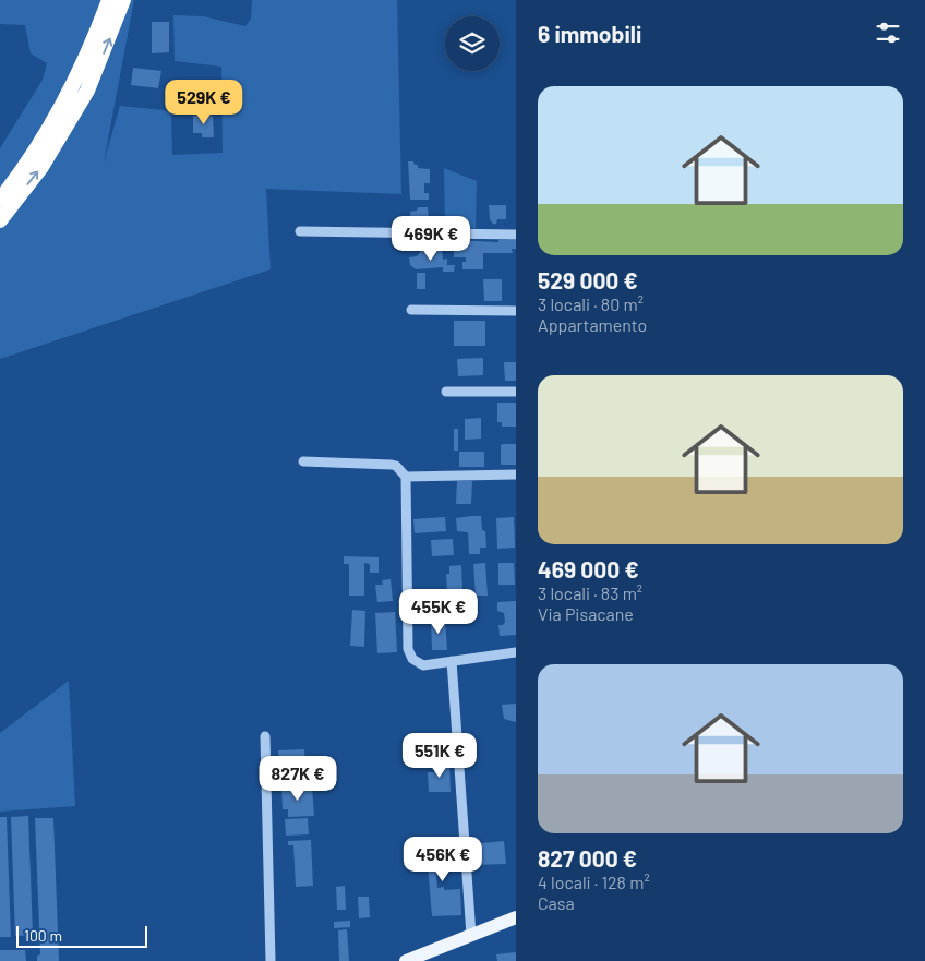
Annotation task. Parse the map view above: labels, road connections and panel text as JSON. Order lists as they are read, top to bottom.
{
  "scale_bar": "100 m",
  "page": {
    "heading": "6 immobili",
    "list": [
      {
        "name": "529 000 €",
        "note": "3 locali · 80 m² · Appartamento"
      },
      {
        "name": "469 000 €",
        "note": "3 locali · 83 m² · Via Pisacane"
      },
      {
        "name": "827 000 €",
        "note": "4 locali · 128 m² · Casa"
      }
    ],
    "price": [
      "529K €",
      "469K €",
      "455K €",
      "551K €",
      "827K €",
      "456K €"
    ],
    "scale": "100 m"
  }
}
